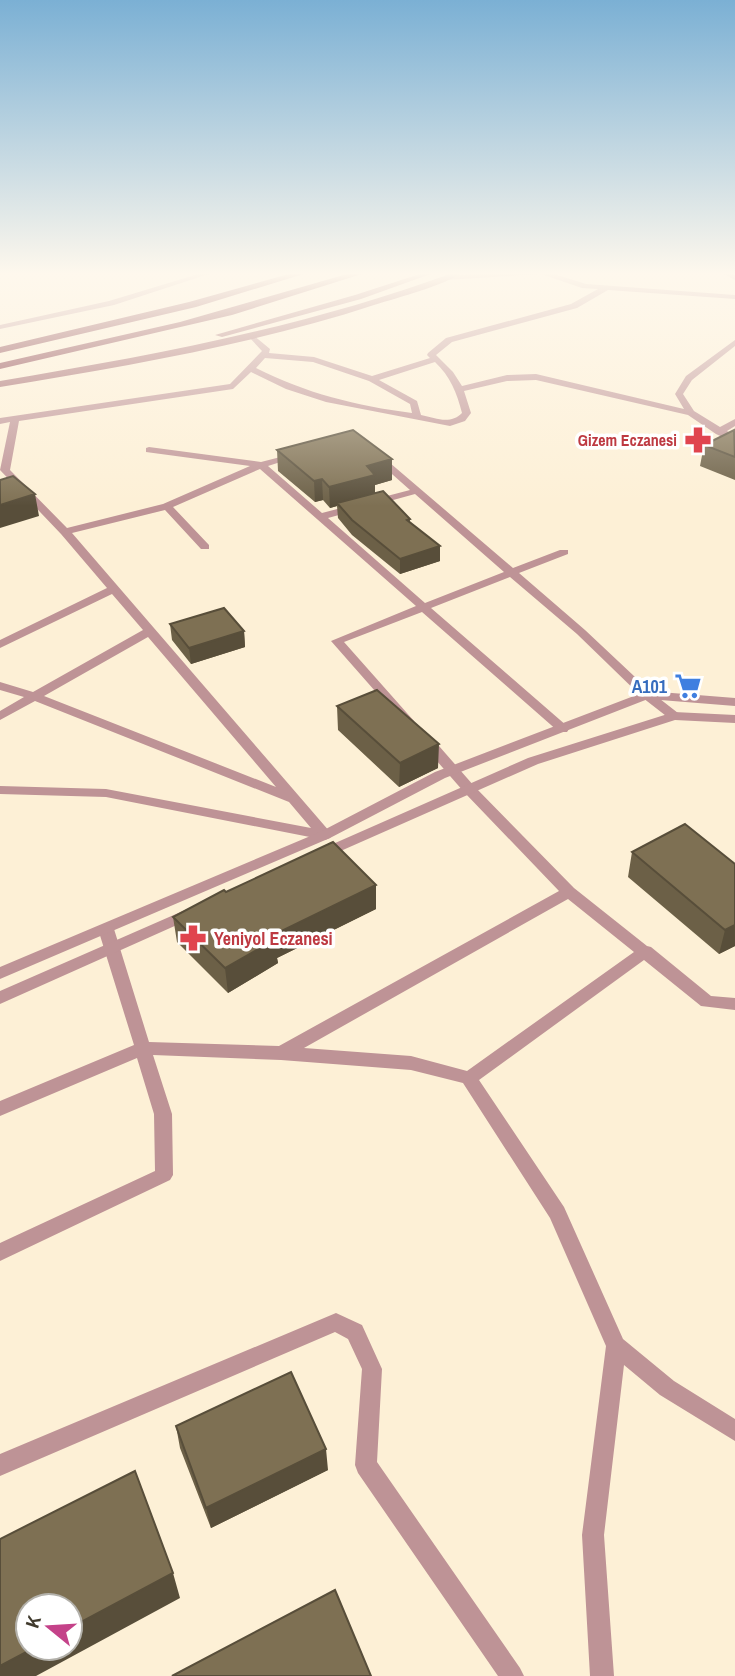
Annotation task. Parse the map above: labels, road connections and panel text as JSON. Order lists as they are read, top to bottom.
{
  "places": {
    "pharmacy": ["Gizem Eczanesi", "Yeniyol Eczanesi"],
    "supermarket": ["A101"]
  },
  "north": "left"
}
